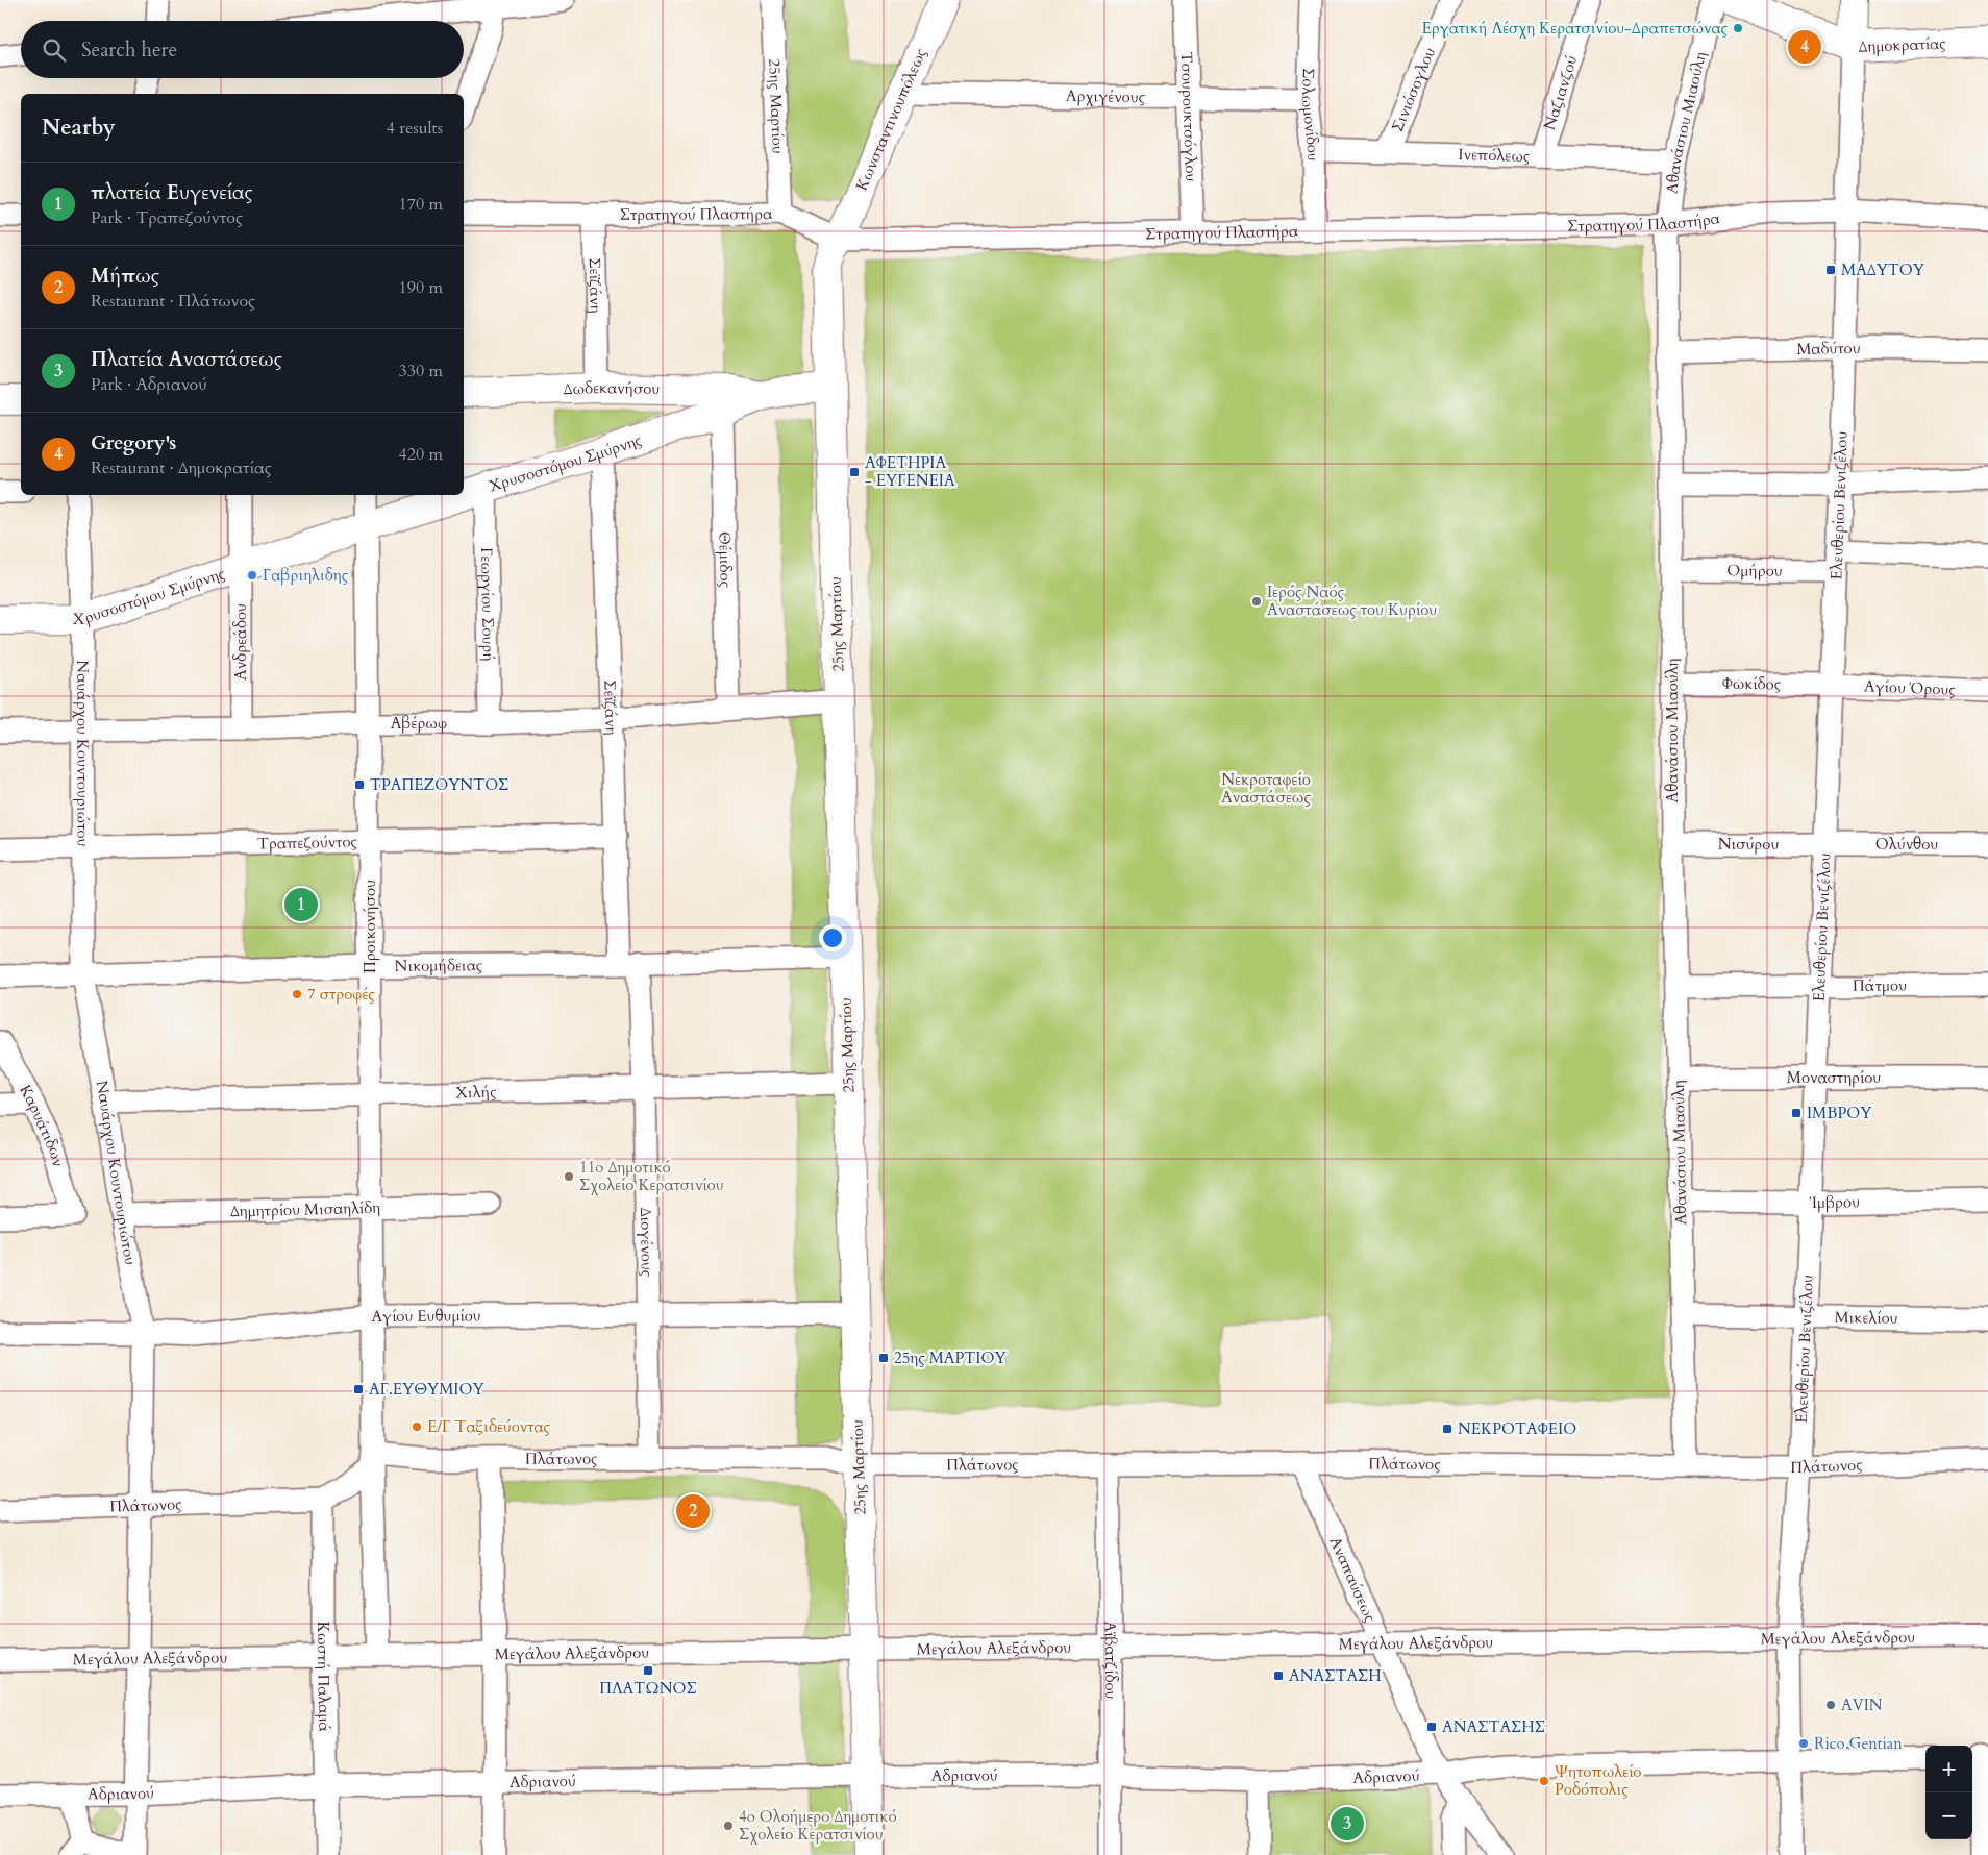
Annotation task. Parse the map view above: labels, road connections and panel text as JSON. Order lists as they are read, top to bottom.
{
  "streets": {
    "street": [
      "Δημοκρατίας",
      "Σινιόσογλου",
      "Ναζιανζού",
      "Αρχιγένους",
      "25ης Μαρτίου",
      "Σολωμονίδου",
      "Τσουρουκτσόγλου",
      "Κωνσταντινουπόλεως",
      "Αθανάσιου Μιαούλη",
      "Ινεπόλεως",
      "Στρατηγού Πλαστήρα",
      "Σεϊζάνη",
      "Μαδύτου",
      "Δωδεκανήσου",
      "Χρυσοστόμου Σμύρνης",
      "Ελευθερίου Βενιζέλου",
      "Θέμιδος",
      "Ομήρου",
      "Γεωργίου Σουρή",
      "Ανδρεάδου",
      "Φωκίδος",
      "Αγίου Όρους",
      "Αβέρωφ",
      "Ναυάρχου Κουντουριώτου",
      "Τραπεζούντος",
      "Νισύρου",
      "Ολύνθου",
      "Προικονήσου",
      "Νικομήδειας",
      "Πάτμου",
      "Μοναστηρίου",
      "Χιλής",
      "Καρυάτιδων",
      "Ίμβρου",
      "Δημητρίου Μισαηλίδη",
      "Διογένους",
      "Αγίου Ευθυμίου",
      "Μικελίου",
      "Πλάτωνος",
      "Αναπαύσεως",
      "Μεγάλου Αλεξάνδρου",
      "Αϊβατζίδου",
      "Κωστή Παλαμά",
      "Αδριανού"
    ]
  },
  "crossings": [
    ["Δημοκρατίας", "Ελευθερίου Βενιζέλου"],
    ["Σινιόσογλου", "Ινεπόλεως"],
    ["Ναζιανζού", "Ινεπόλεως"],
    ["Αρχιγένους", "Σολωμονίδου"],
    ["Αρχιγένους", "Τσουρουκτσόγλου"],
    ["Αρχιγένους", "Κωνσταντινουπόλεως"],
    ["25ης Μαρτίου", "Κωνσταντινουπόλεως"],
    ["25ης Μαρτίου", "Στρατηγού Πλαστήρα"],
    ["25ης Μαρτίου", "Χρυσοστόμου Σμύρνης"],
    ["25ης Μαρτίου", "Αβέρωφ"],
    ["25ης Μαρτίου", "Νικομήδειας"],
    ["25ης Μαρτίου", "Χιλής"],
    ["25ης Μαρτίου", "Αγίου Ευθυμίου"],
    ["25ης Μαρτίου", "Πλάτωνος"],
    ["25ης Μαρτίου", "Μεγάλου Αλεξάνδρου"],
    ["25ης Μαρτίου", "Αδριανού"],
    ["Σολωμονίδου", "Ινεπόλεως"],
    ["Σολωμονίδου", "Στρατηγού Πλαστήρα"],
    ["Τσουρουκτσόγλου", "Στρατηγού Πλαστήρα"],
    ["Κωνσταντινουπόλεως", "Στρατηγού Πλαστήρα"],
    ["Αθανάσιου Μιαούλη", "Ινεπόλεως"],
    ["Αθανάσιου Μιαούλη", "Στρατηγού Πλαστήρα"],
    ["Αθανάσιου Μιαούλη", "Μαδύτου"],
    ["Αθανάσιου Μιαούλη", "Ομήρου"],
    ["Αθανάσιου Μιαούλη", "Φωκίδος"],
    ["Αθανάσιου Μιαούλη", "Νισύρου"],
    ["Αθανάσιου Μιαούλη", "Πάτμου"],
    ["Αθανάσιου Μιαούλη", "Μοναστηρίου"],
    ["Αθανάσιου Μιαούλη", "Ίμβρου"],
    ["Αθανάσιου Μιαούλη", "Μικελίου"],
    ["Αθανάσιου Μιαούλη", "Πλάτωνος"],
    ["Στρατηγού Πλαστήρα", "Σεϊζάνη"],
    ["Στρατηγού Πλαστήρα", "Ελευθερίου Βενιζέλου"],
    ["Σεϊζάνη", "Δωδεκανήσου"],
    ["Σεϊζάνη", "Χρυσοστόμου Σμύρνης"],
    ["Σεϊζάνη", "Αβέρωφ"],
    ["Σεϊζάνη", "Τραπεζούντος"],
    ["Σεϊζάνη", "Νικομήδειας"],
    ["Σεϊζάνη", "Διογένους"],
    ["Μαδύτου", "Ελευθερίου Βενιζέλου"],
    ["Δωδεκανήσου", "Χρυσοστόμου Σμύρνης"],
    ["Χρυσοστόμου Σμύρνης", "Θέμιδος"],
    ["Χρυσοστόμου Σμύρνης", "Γεωργίου Σουρή"],
    ["Χρυσοστόμου Σμύρνης", "Ανδρεάδου"],
    ["Χρυσοστόμου Σμύρνης", "Ναυάρχου Κουντουριώτου"],
    ["Χρυσοστόμου Σμύρνης", "Προικονήσου"],
    ["Ελευθερίου Βενιζέλου", "Ομήρου"],
    ["Ελευθερίου Βενιζέλου", "Φωκίδος"],
    ["Ελευθερίου Βενιζέλου", "Αγίου Όρους"],
    ["Ελευθερίου Βενιζέλου", "Νισύρου"],
    ["Ελευθερίου Βενιζέλου", "Ολύνθου"],
    ["Ελευθερίου Βενιζέλου", "Πάτμου"],
    ["Ελευθερίου Βενιζέλου", "Μοναστηρίου"],
    ["Ελευθερίου Βενιζέλου", "Ίμβρου"],
    ["Ελευθερίου Βενιζέλου", "Μικελίου"],
    ["Ελευθερίου Βενιζέλου", "Πλάτωνος"],
    ["Ελευθερίου Βενιζέλου", "Μεγάλου Αλεξάνδρου"],
    ["Ελευθερίου Βενιζέλου", "Αδριανού"],
    ["Θέμιδος", "Αβέρωφ"],
    ["Γεωργίου Σουρή", "Αβέρωφ"],
    ["Ανδρεάδου", "Αβέρωφ"],
    ["Φωκίδος", "Αγίου Όρους"],
    ["Αβέρωφ", "Ναυάρχου Κουντουριώτου"],
    ["Αβέρωφ", "Προικονήσου"],
    ["Ναυάρχου Κουντουριώτου", "Τραπεζούντος"],
    ["Ναυάρχου Κουντουριώτου", "Νικομήδειας"],
    ["Ναυάρχου Κουντουριώτου", "Χιλής"],
    ["Ναυάρχου Κουντουριώτου", "Δημητρίου Μισαηλίδη"],
    ["Ναυάρχου Κουντουριώτου", "Αγίου Ευθυμίου"],
    ["Ναυάρχου Κουντουριώτου", "Πλάτωνος"],
    ["Ναυάρχου Κουντουριώτου", "Μεγάλου Αλεξάνδρου"],
    ["Ναυάρχου Κουντουριώτου", "Αδριανού"],
    ["Τραπεζούντος", "Προικονήσου"],
    ["Νισύρου", "Ολύνθου"],
    ["Προικονήσου", "Νικομήδειας"],
    ["Προικονήσου", "Χιλής"],
    ["Προικονήσου", "Δημητρίου Μισαηλίδη"],
    ["Προικονήσου", "Αγίου Ευθυμίου"],
    ["Προικονήσου", "Πλάτωνος"],
    ["Προικονήσου", "Μεγάλου Αλεξάνδρου"],
    ["Νικομήδειας", "Διογένους"],
    ["Χιλής", "Διογένους"],
    ["Διογένους", "Αγίου Ευθυμίου"],
    ["Διογένους", "Πλάτωνος"],
    ["Πλάτωνος", "Αναπαύσεως"],
    ["Πλάτωνος", "Αϊβατζίδου"],
    ["Πλάτωνος", "Κωστή Παλαμά"],
    ["Αναπαύσεως", "Μεγάλου Αλεξάνδρου"],
    ["Αναπαύσεως", "Αδριανού"],
    ["Μεγάλου Αλεξάνδρου", "Αϊβατζίδου"],
    ["Μεγάλου Αλεξάνδρου", "Κωστή Παλαμά"],
    ["Αϊβατζίδου", "Αδριανού"],
    ["Κωστή Παλαμά", "Αδριανού"]
  ],
  "parks": ["Νεκροταφείο Αναστάσεως"],
  "places": {
    "other": [
      "Εργατική Λέσχη Κερατσινίου-Δραπετσώνας",
      "Γαβριηλιδης",
      "Ιερός Ναός Αναστάσεως του Κυρίου",
      "7 στροφές",
      "11o Δημοτικό Σχολείο Κερατσινίου",
      "Ε/Γ Ταξιδεύοντας",
      "AVIN",
      "Rico Gentian",
      "Ψητοπωλείο Ροδόπολις",
      "4o Ολοήμερο Δημοτικό Σχολείο Κερατσινίου"
    ],
    "transit": [
      "ΜΑΔΥΤΟΥ",
      "ΑΦΕΤΗΡΙΑ - ΕΥΓΕΝΕΙΑ",
      "ΤΡΑΠΕΖΟΥΝΤΟΣ",
      "ΙΜΒΡΟΥ",
      "25ης ΜΑΡΤΙΟΥ",
      "ΑΓ.ΕΥΘΥΜΙΟΥ",
      "ΝΕΚΡΟΤΑΦΕΙΟ",
      "ΠΛΑΤΩΝΟΣ",
      "ΑΝΑΣΤΑΣΗ",
      "ΑΝΑΣΤΑΣΗΣ"
    ]
  },
  "page": {
    "search": "Search here",
    "pins": [
      "4",
      "1",
      "2",
      "3"
    ],
    "heading": ["Nearby", "4 results"],
    "list": [
      {
        "mark": "1",
        "name": "πλατεία Ευγενείας",
        "note": "Park · Τραπεζούντος",
        "value": "170 m"
      },
      {
        "mark": "2",
        "name": "Μήπως",
        "note": "Restaurant · Πλάτωνος",
        "value": "190 m"
      },
      {
        "mark": "3",
        "name": "Πλατεία Αναστάσεως",
        "note": "Park · Αδριανού",
        "value": "330 m"
      },
      {
        "mark": "4",
        "name": "Gregory's",
        "note": "Restaurant · Δημοκρατίας",
        "value": "420 m"
      }
    ],
    "map_buttons": ["+", "−"]
  }
}
